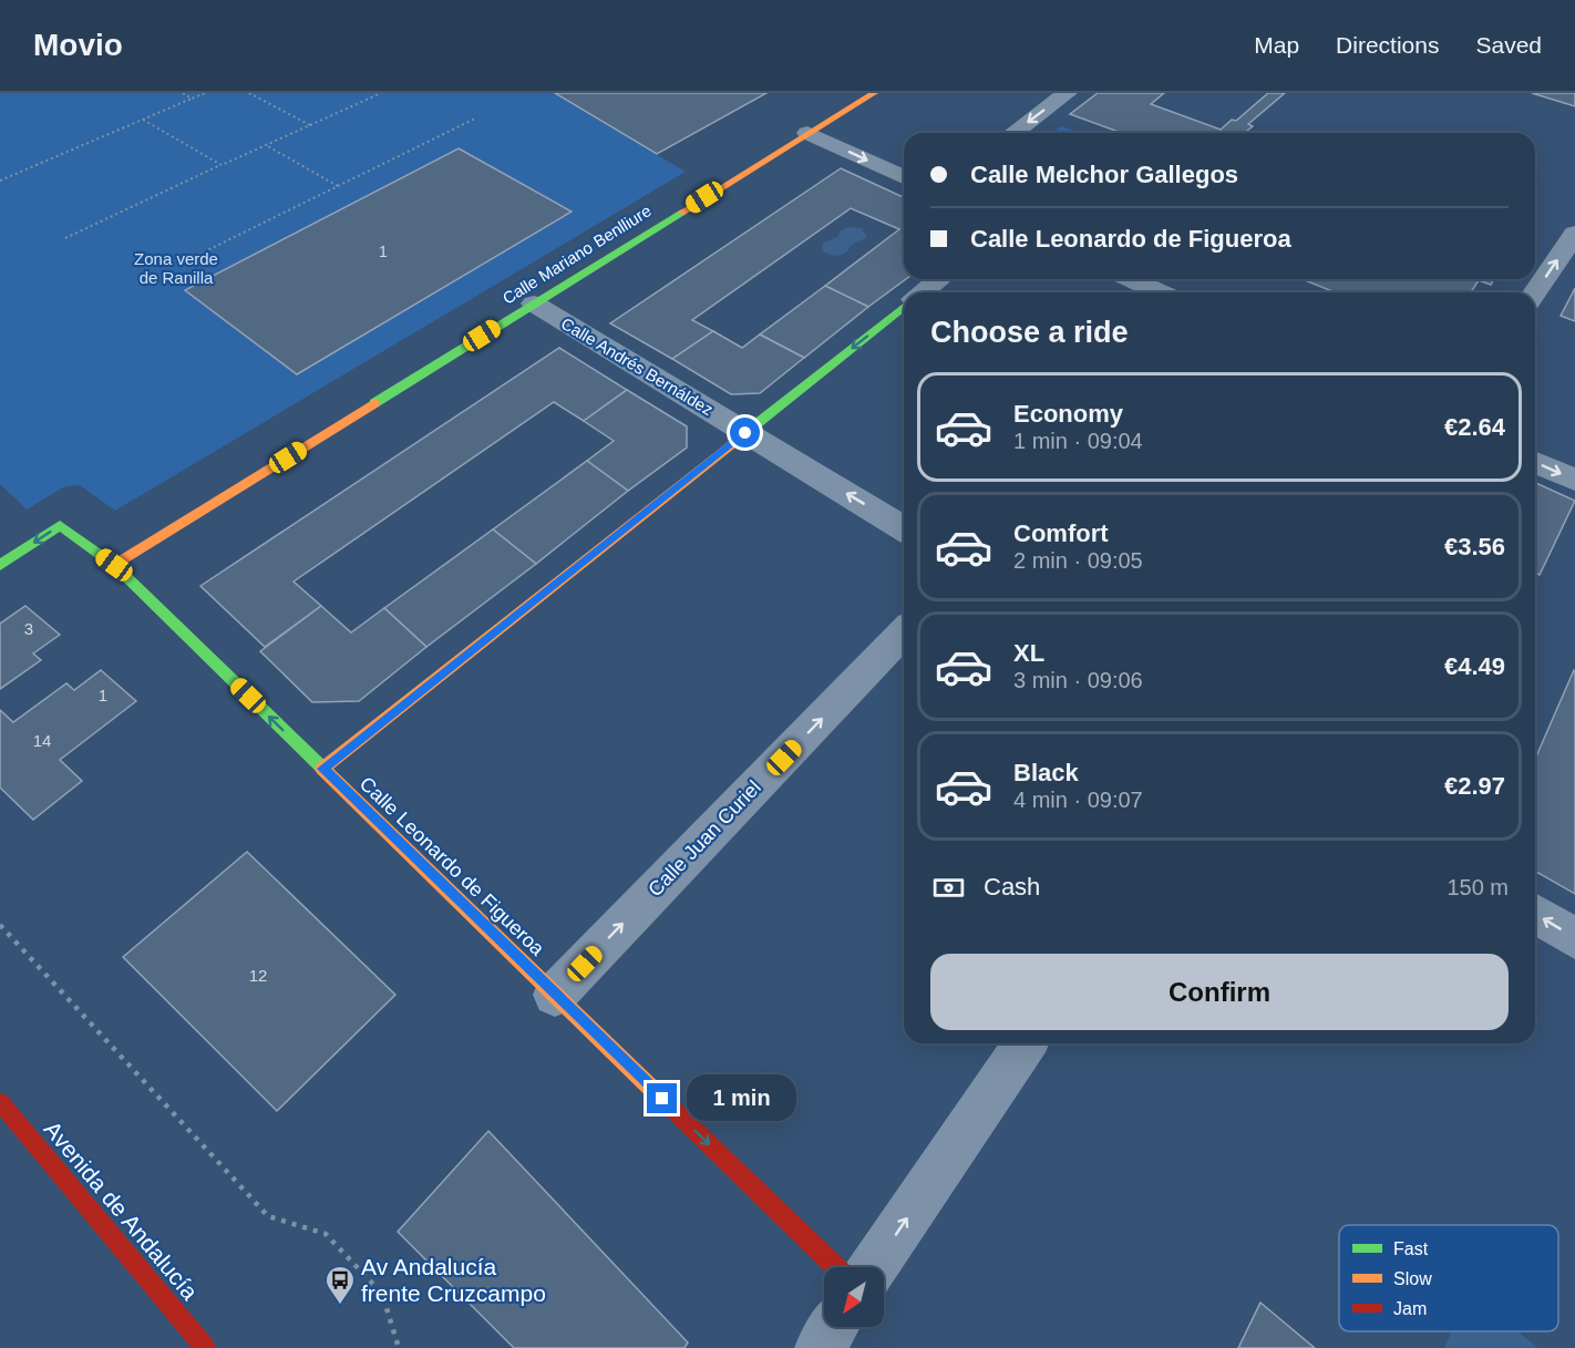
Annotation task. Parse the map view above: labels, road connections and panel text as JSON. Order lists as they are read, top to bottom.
{
  "streets": {
    "street": [
      "Calle Mariano Benlliure",
      "Calle Andrés Bernáldez",
      "Calle Juan Curiel",
      "Calle Leonardo de Figueroa",
      "Avenida de Andalucía"
    ]
  },
  "crossings": [
    ["Calle Mariano Benlliure", "Calle Andrés Bernáldez"],
    ["Calle Mariano Benlliure", "Calle Leonardo de Figueroa"],
    ["Calle Juan Curiel", "Calle Leonardo de Figueroa"]
  ],
  "one_way": ["Calle Andrés Bernáldez"],
  "parks": ["Zona verde de Ranilla"],
  "places": {
    "bus stop": ["Av Andalucía frente Cruzcampo"]
  },
  "house_numbers": [
    "1",
    "3",
    "1",
    "14",
    "12"
  ],
  "legend": ["Fast", "Slow", "Jam"],
  "north": "bottom left",
  "page": {
    "header": "Movio",
    "nav": ["Map", "Directions", "Saved"],
    "banner": ["Calle Melchor Gallegos", "Calle Leonardo de Figueroa"],
    "heading": "Choose a ride",
    "list": [
      {
        "name": "Economy",
        "note": "1 min · 09:04",
        "value": "€2.64"
      },
      {
        "name": "Comfort",
        "note": "2 min · 09:05",
        "value": "€3.56"
      },
      {
        "name": "XL",
        "note": "3 min · 09:06",
        "value": "€4.49"
      },
      {
        "name": "Black",
        "note": "4 min · 09:07",
        "value": "€2.97"
      }
    ],
    "pay": ["Cash", "150 m"],
    "buttons": "Confirm",
    "bubble": "1 min"
  }
}
